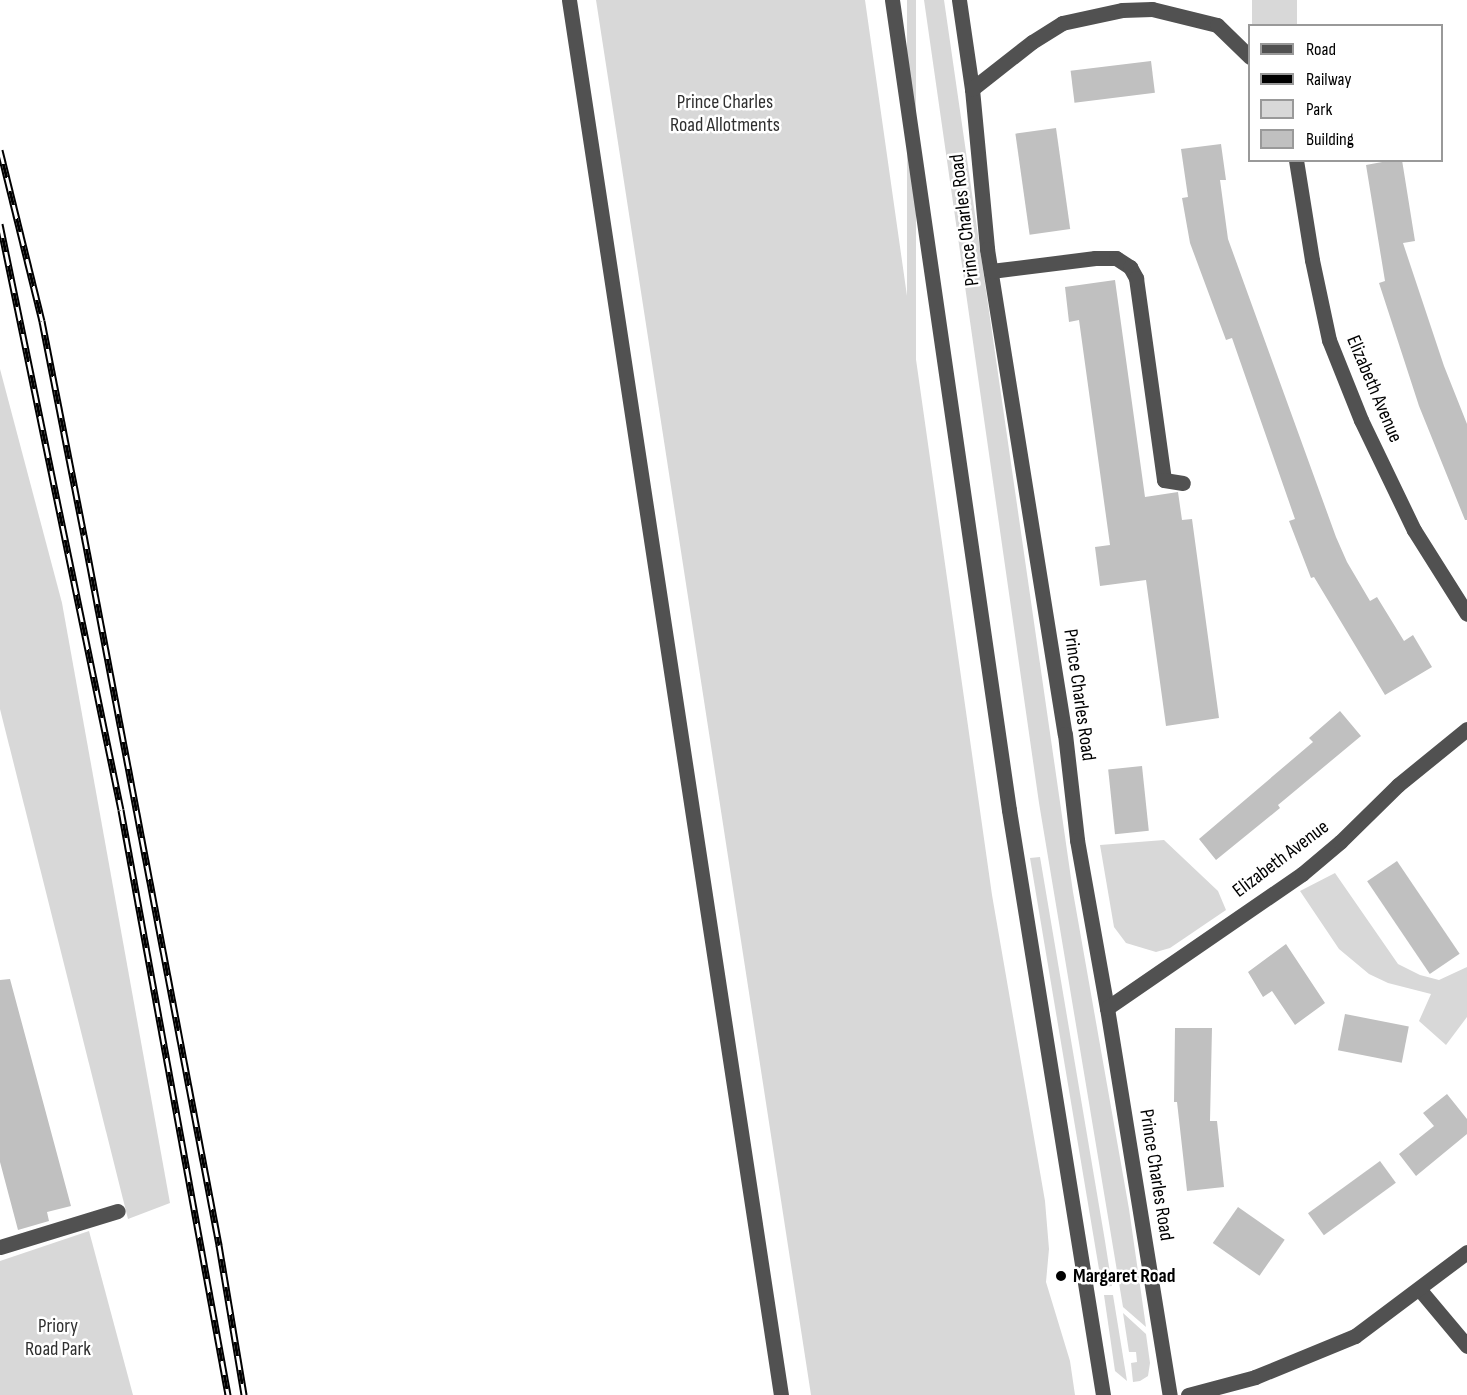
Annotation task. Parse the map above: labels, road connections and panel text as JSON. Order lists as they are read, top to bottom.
{
  "streets": {
    "street": ["Prince Charles Road", "Elizabeth Avenue"]
  },
  "crossings": [
    ["Prince Charles Road", "Elizabeth Avenue"]
  ],
  "parks": ["Prince Charles Road Allotments", "Priory Road Park"],
  "places": ["Margaret Road"],
  "legend": [
    "Road",
    "Railway",
    "Park",
    "Building"
  ]
}
